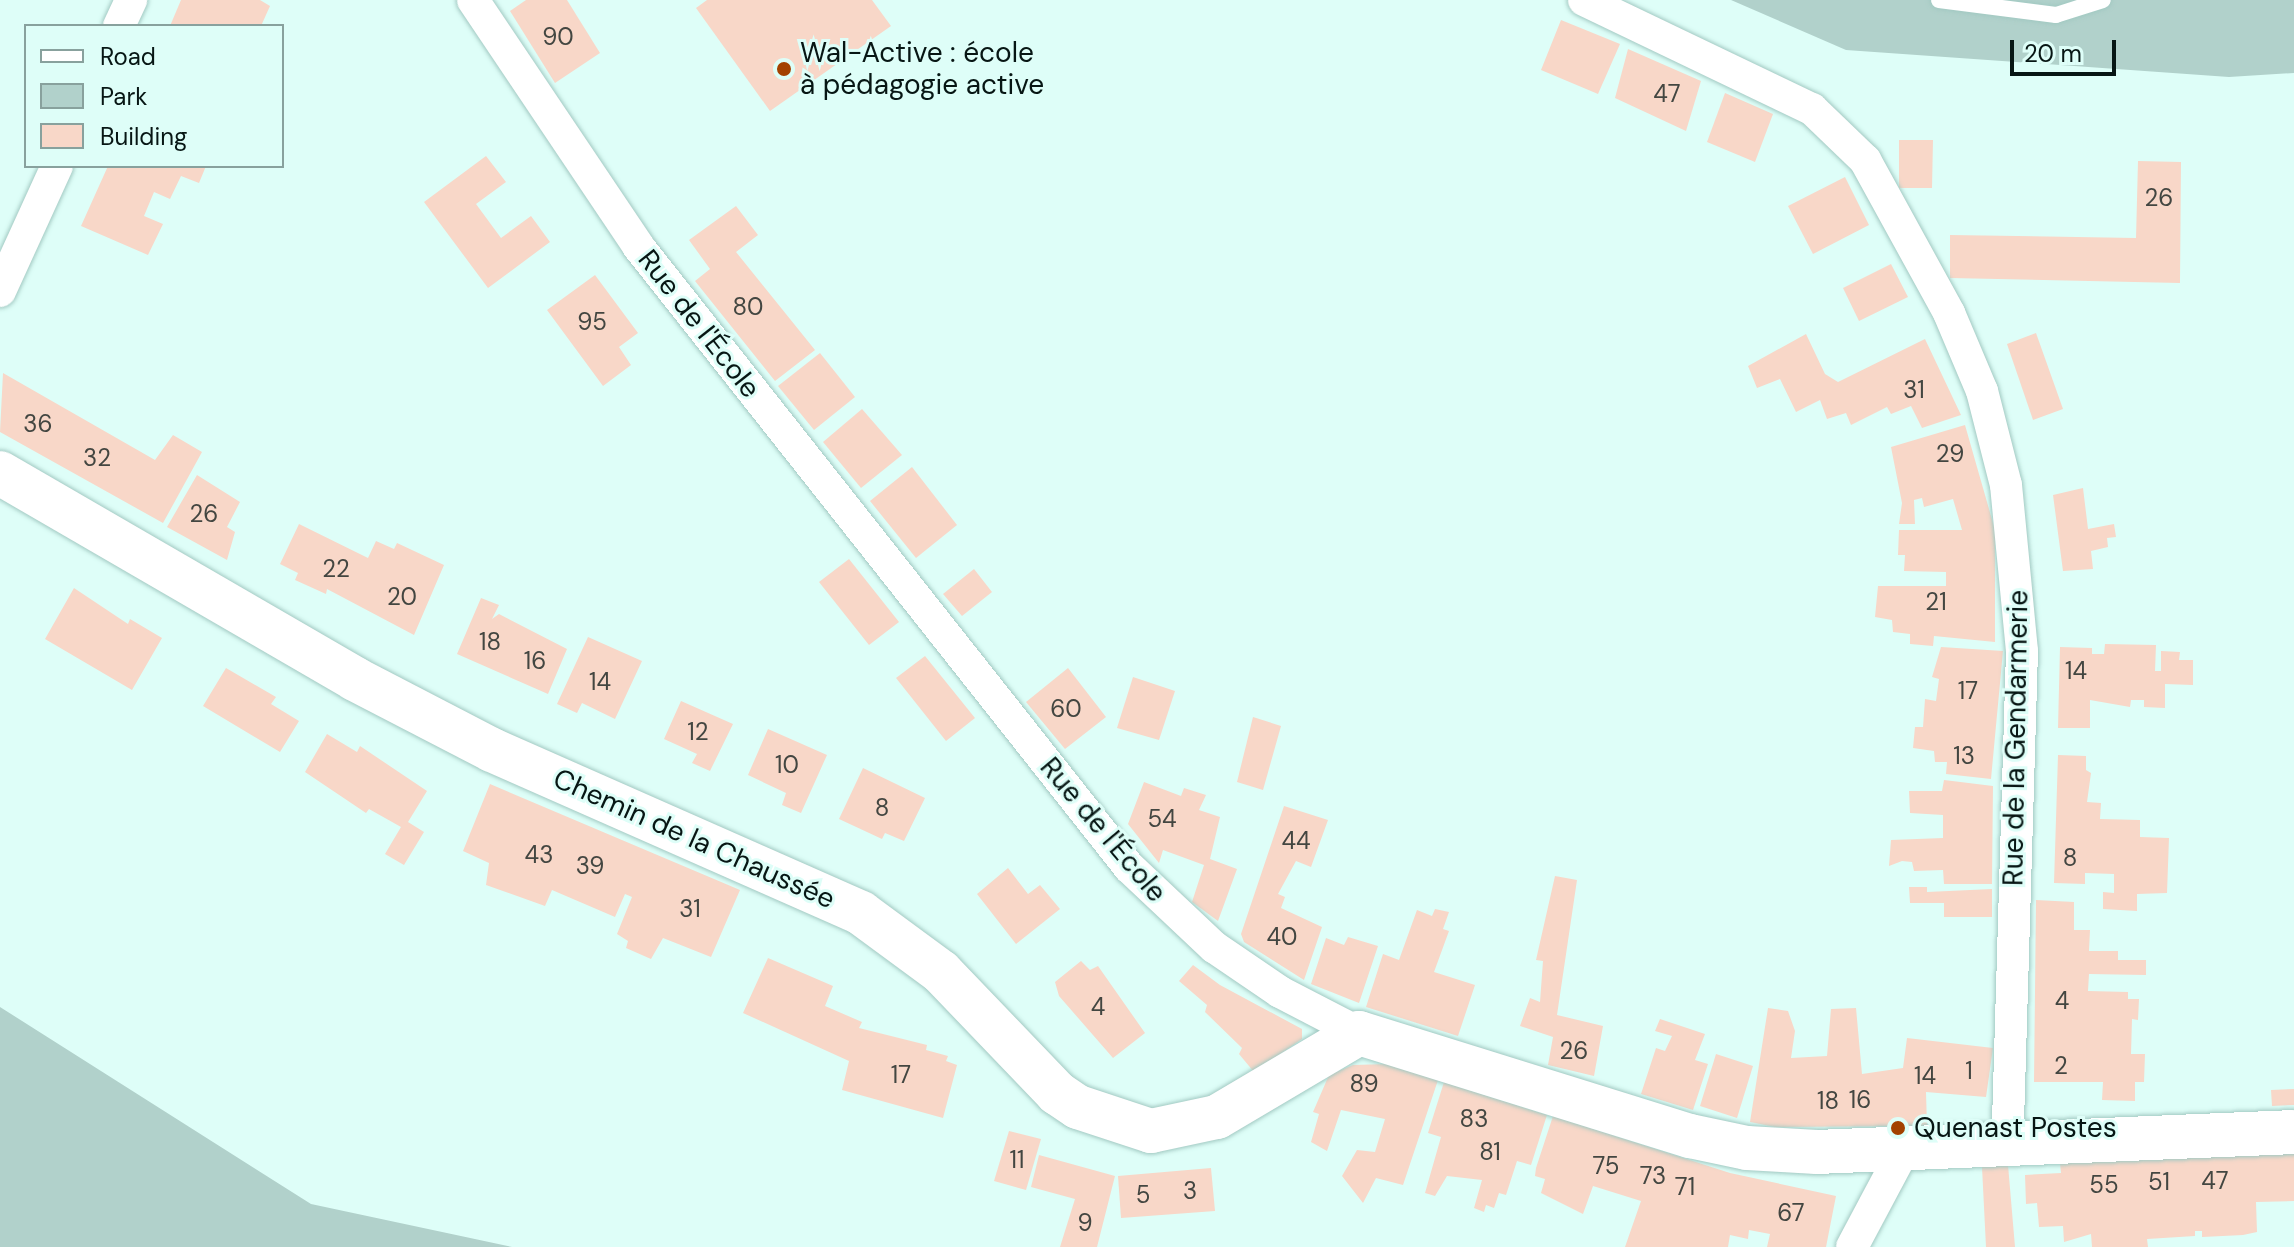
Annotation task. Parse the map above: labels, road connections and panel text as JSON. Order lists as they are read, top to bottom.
{
  "streets": {
    "street": ["Rue de l'École", "Rue de la Gendarmerie", "Chemin de la Chaussée"]
  },
  "crossings": [
    ["Rue de l'École", "Rue de la Gendarmerie"],
    ["Rue de l'École", "Chemin de la Chaussée"]
  ],
  "places": ["Wal-Active : école à pédagogie active", "Quenast Postes"],
  "house_numbers": [
    "90",
    "47",
    "26",
    "80",
    "95",
    "31",
    "36",
    "29",
    "32",
    "26",
    "22",
    "20",
    "21",
    "18",
    "16",
    "14",
    "14",
    "17",
    "60",
    "12",
    "13",
    "10",
    "8",
    "54",
    "44",
    "43",
    "8",
    "39",
    "31",
    "40",
    "4",
    "4",
    "26",
    "2",
    "1",
    "17",
    "14",
    "89",
    "16",
    "18",
    "83",
    "81",
    "11",
    "75",
    "73",
    "47",
    "51",
    "55",
    "71",
    "3",
    "5",
    "67",
    "9"
  ],
  "legend": ["Road", "Park", "Building"],
  "scale_bar": "20 m"
}
